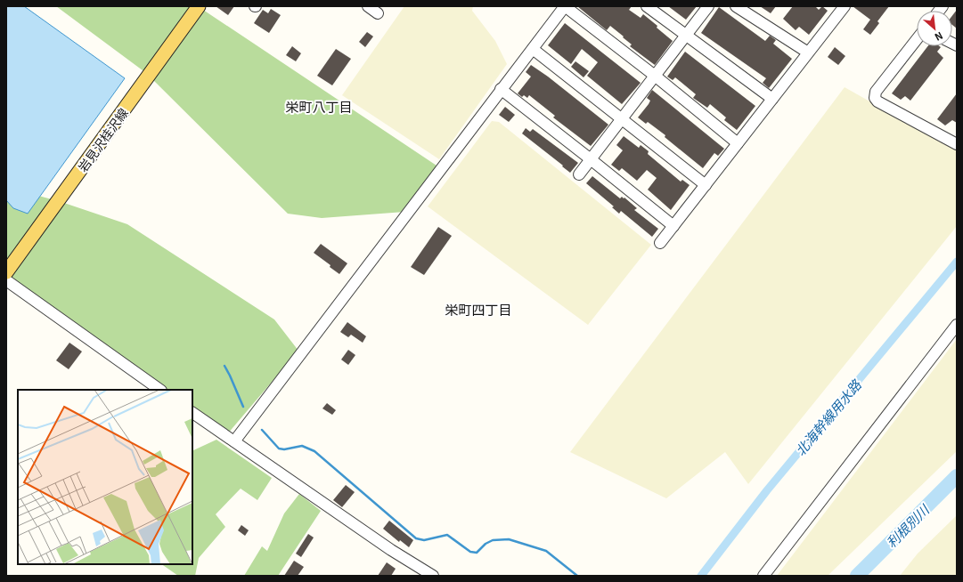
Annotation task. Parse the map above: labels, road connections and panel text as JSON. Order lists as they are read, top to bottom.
{
  "streets": {
    "main road": ["岩見沢桂沢線"]
  },
  "districts": ["栄町八丁目", "栄町四丁目"],
  "water": ["北海幹線用水路", "利根別川"],
  "north": "bottom right"
}
